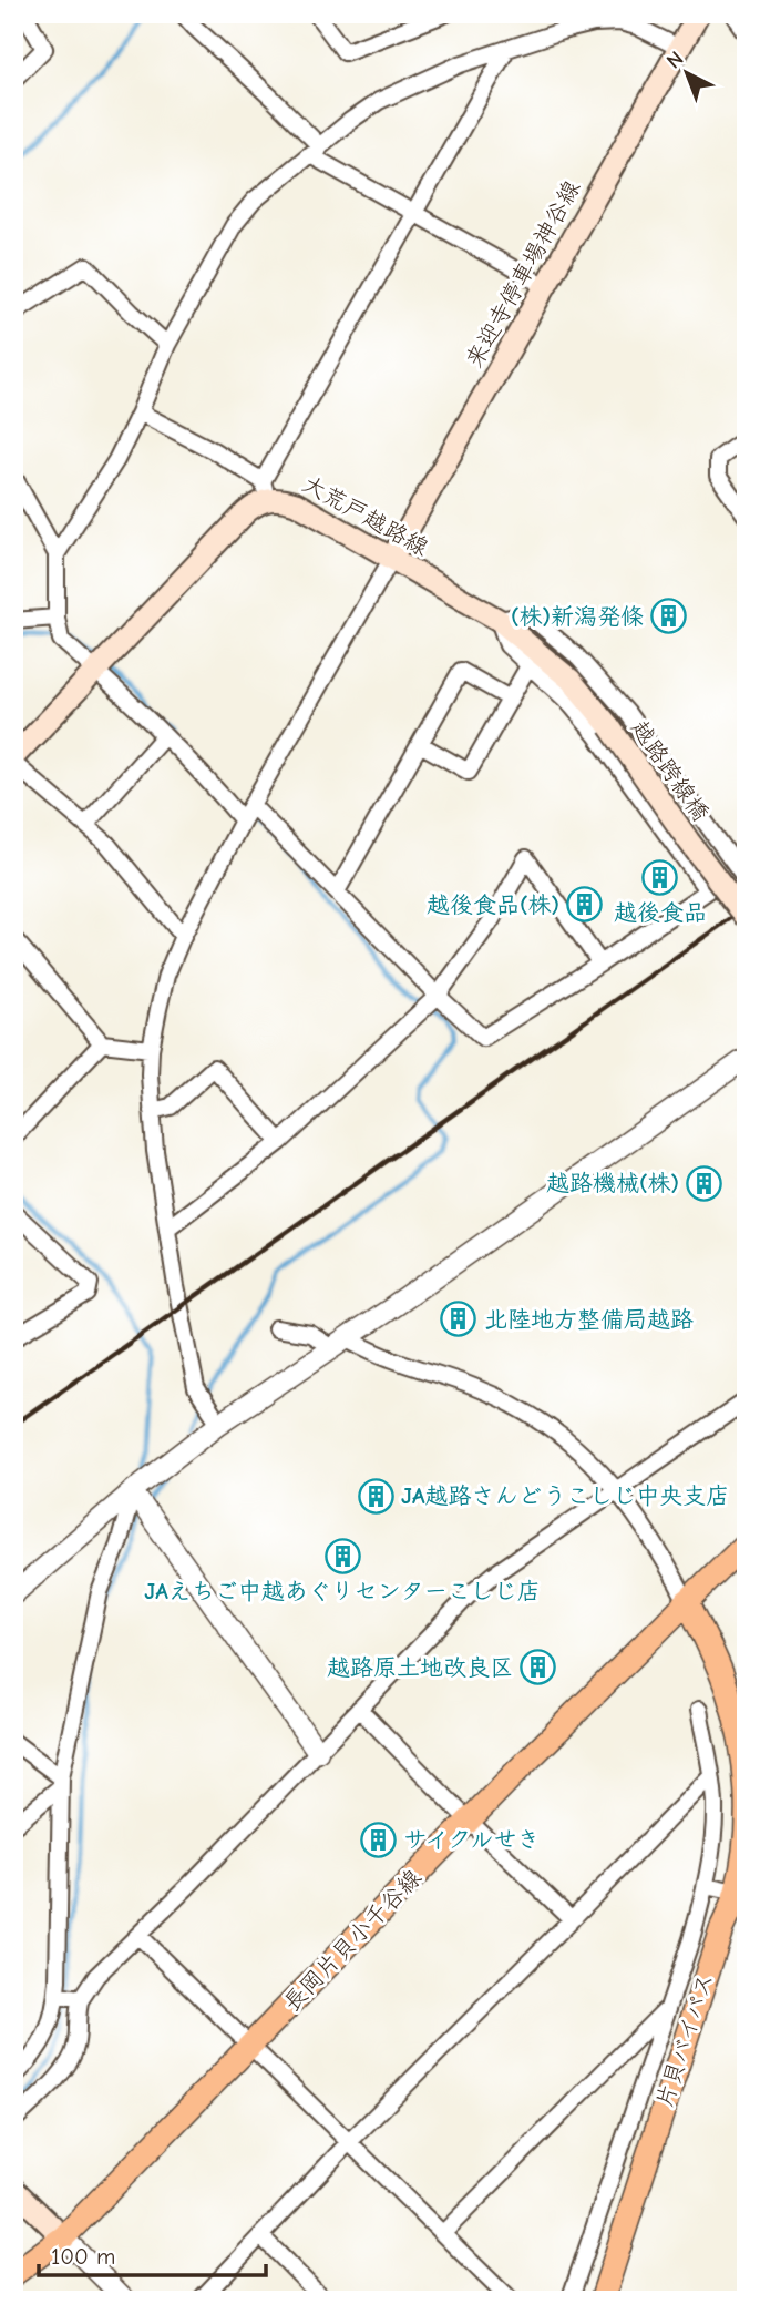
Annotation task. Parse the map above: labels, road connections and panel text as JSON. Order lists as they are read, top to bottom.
{
  "streets": {
    "main road": [
      "来迎寺停車場神谷線",
      "大荒戸越路線",
      "越路跨線橋",
      "長岡片貝小千谷線",
      "片貝バイパス"
    ]
  },
  "crossings": [
    ["来迎寺停車場神谷線", "大荒戸越路線"],
    ["大荒戸越路線", "越路跨線橋"],
    ["長岡片貝小千谷線", "片貝バイパス"]
  ],
  "places": {
    "building": [
      "(株)新潟発條",
      "越後食品",
      "越後食品(株)",
      "越路機械(株)",
      "北陸地方整備局越路",
      "JA越路さんどうこしじ中央支店",
      "JAえちご中越あぐりセンターこしじ店",
      "越路原土地改良区",
      "サイクルせき"
    ]
  },
  "scale_bar": "100 m",
  "north": "top left"
}
